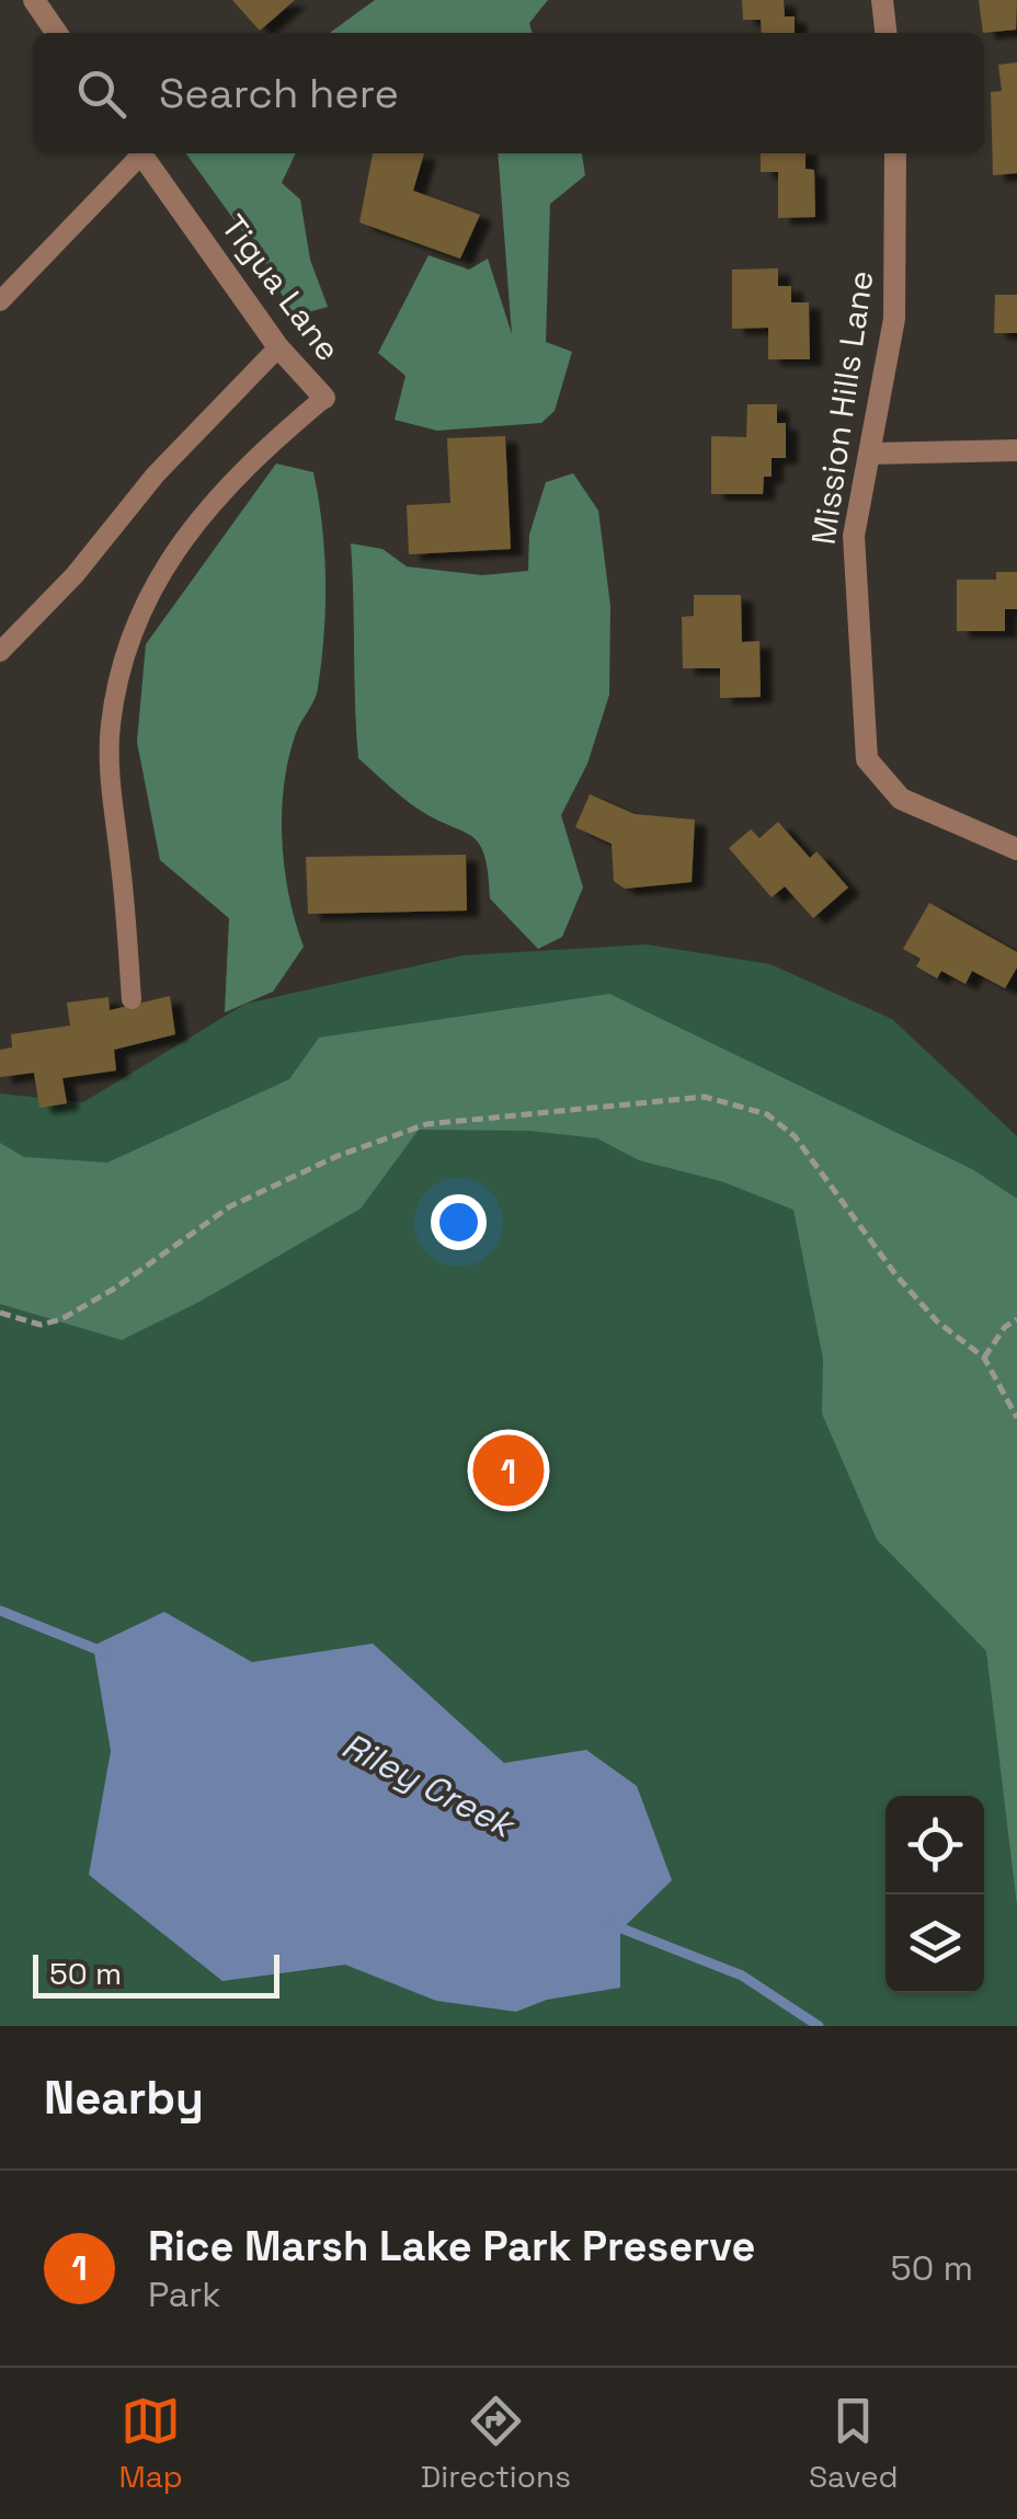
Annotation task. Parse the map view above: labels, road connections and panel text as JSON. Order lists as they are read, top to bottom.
{
  "streets": {
    "street": ["Tigua Lane", "Mission Hills Lane"]
  },
  "water": ["Riley Creek"],
  "scale_bar": "50 m",
  "page": {
    "search": "Search here",
    "pins": "1",
    "scale": "50 m",
    "heading": "Nearby",
    "list": [
      {
        "mark": "1",
        "name": "Rice Marsh Lake Park Preserve",
        "note": "Park",
        "value": "50 m"
      }
    ],
    "nav": ["Map", "Directions", "Saved"]
  }
}
